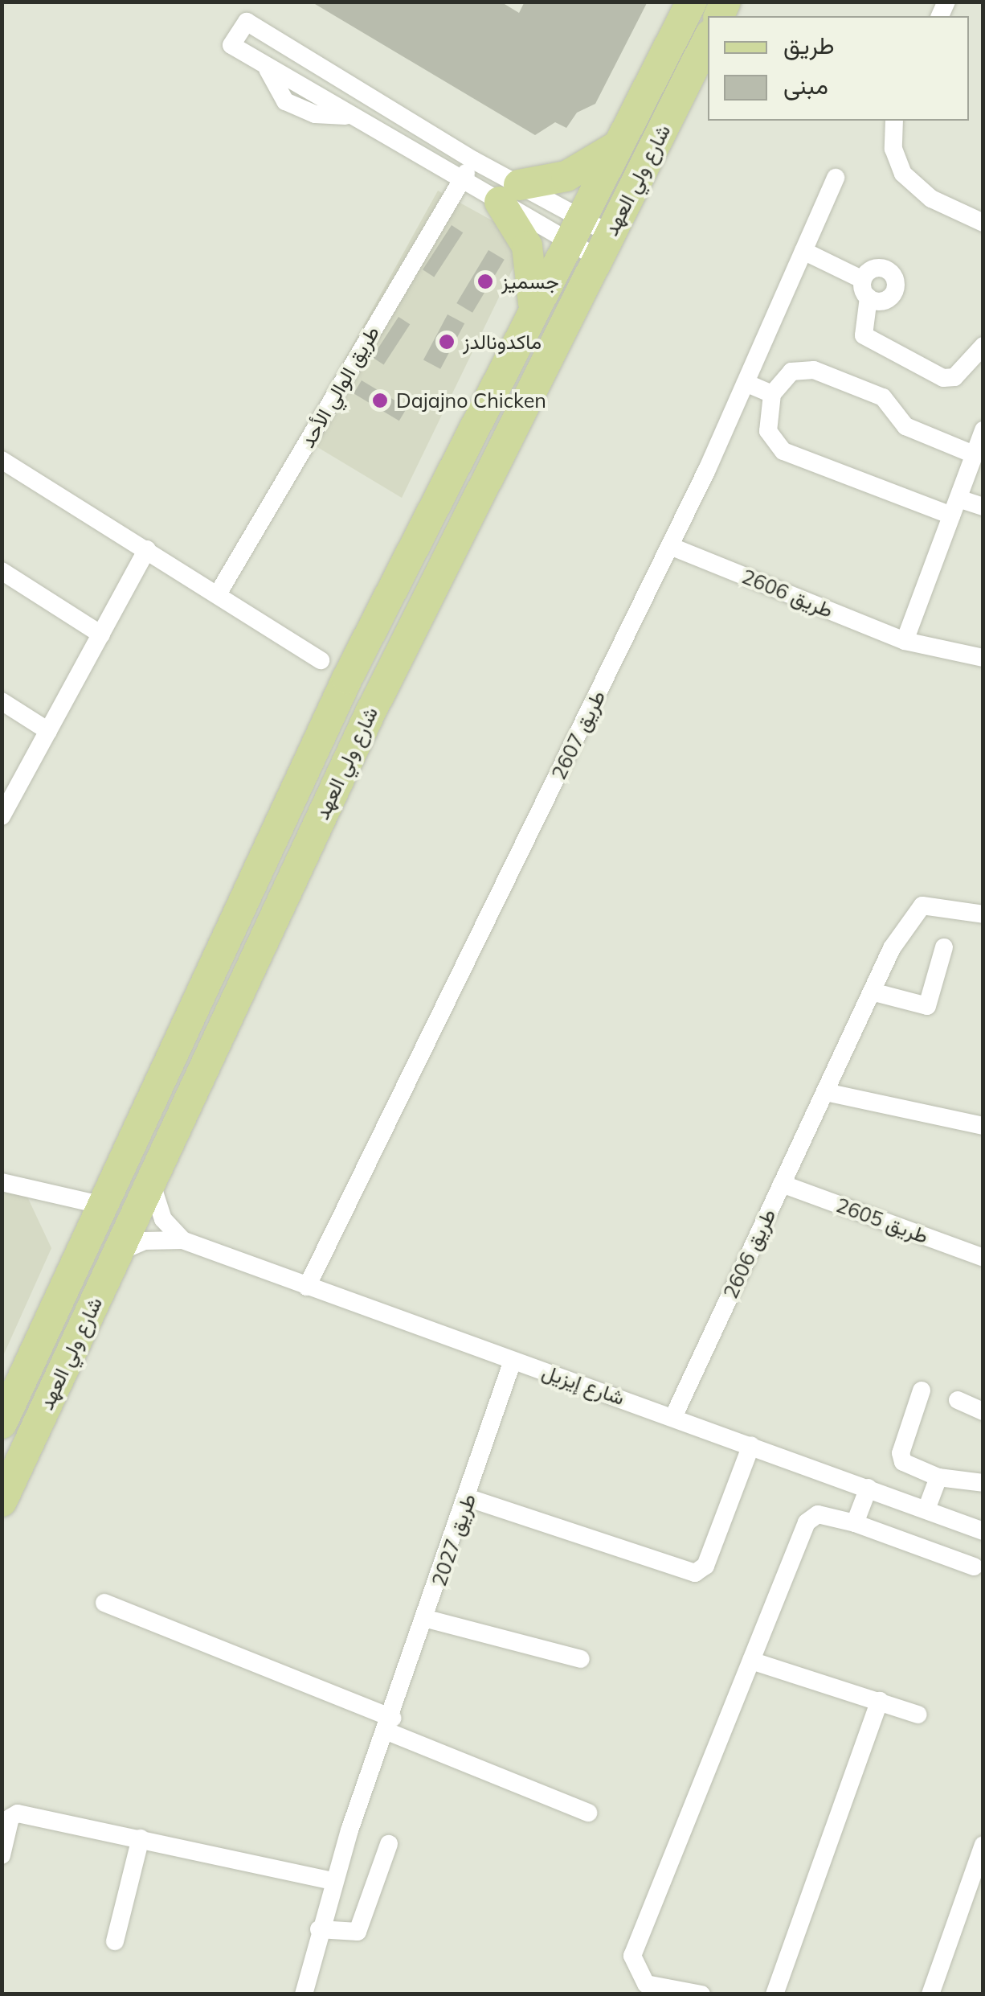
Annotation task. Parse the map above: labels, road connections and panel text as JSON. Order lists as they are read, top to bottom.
{
  "streets": {
    "main road": ["شارع ولي العهد"],
    "street": [
      "طريق الوالي الأحد",
      "طريق 2606",
      "طريق 2607",
      "طريق 2605",
      "شارع إيزيل",
      "طريق 2027"
    ]
  },
  "crossings": [
    ["شارع ولي العهد", "شارع إيزيل"],
    ["طريق 2606", "طريق 2607"],
    ["طريق 2606", "طريق 2605"],
    ["طريق 2606", "شارع إيزيل"],
    ["طريق 2607", "شارع إيزيل"],
    ["شارع إيزيل", "طريق 2027"]
  ],
  "places": ["جسميز", "ماكدونالدز", "Dajajno Chicken"],
  "legend": ["طريق", "مبنى"]
}
